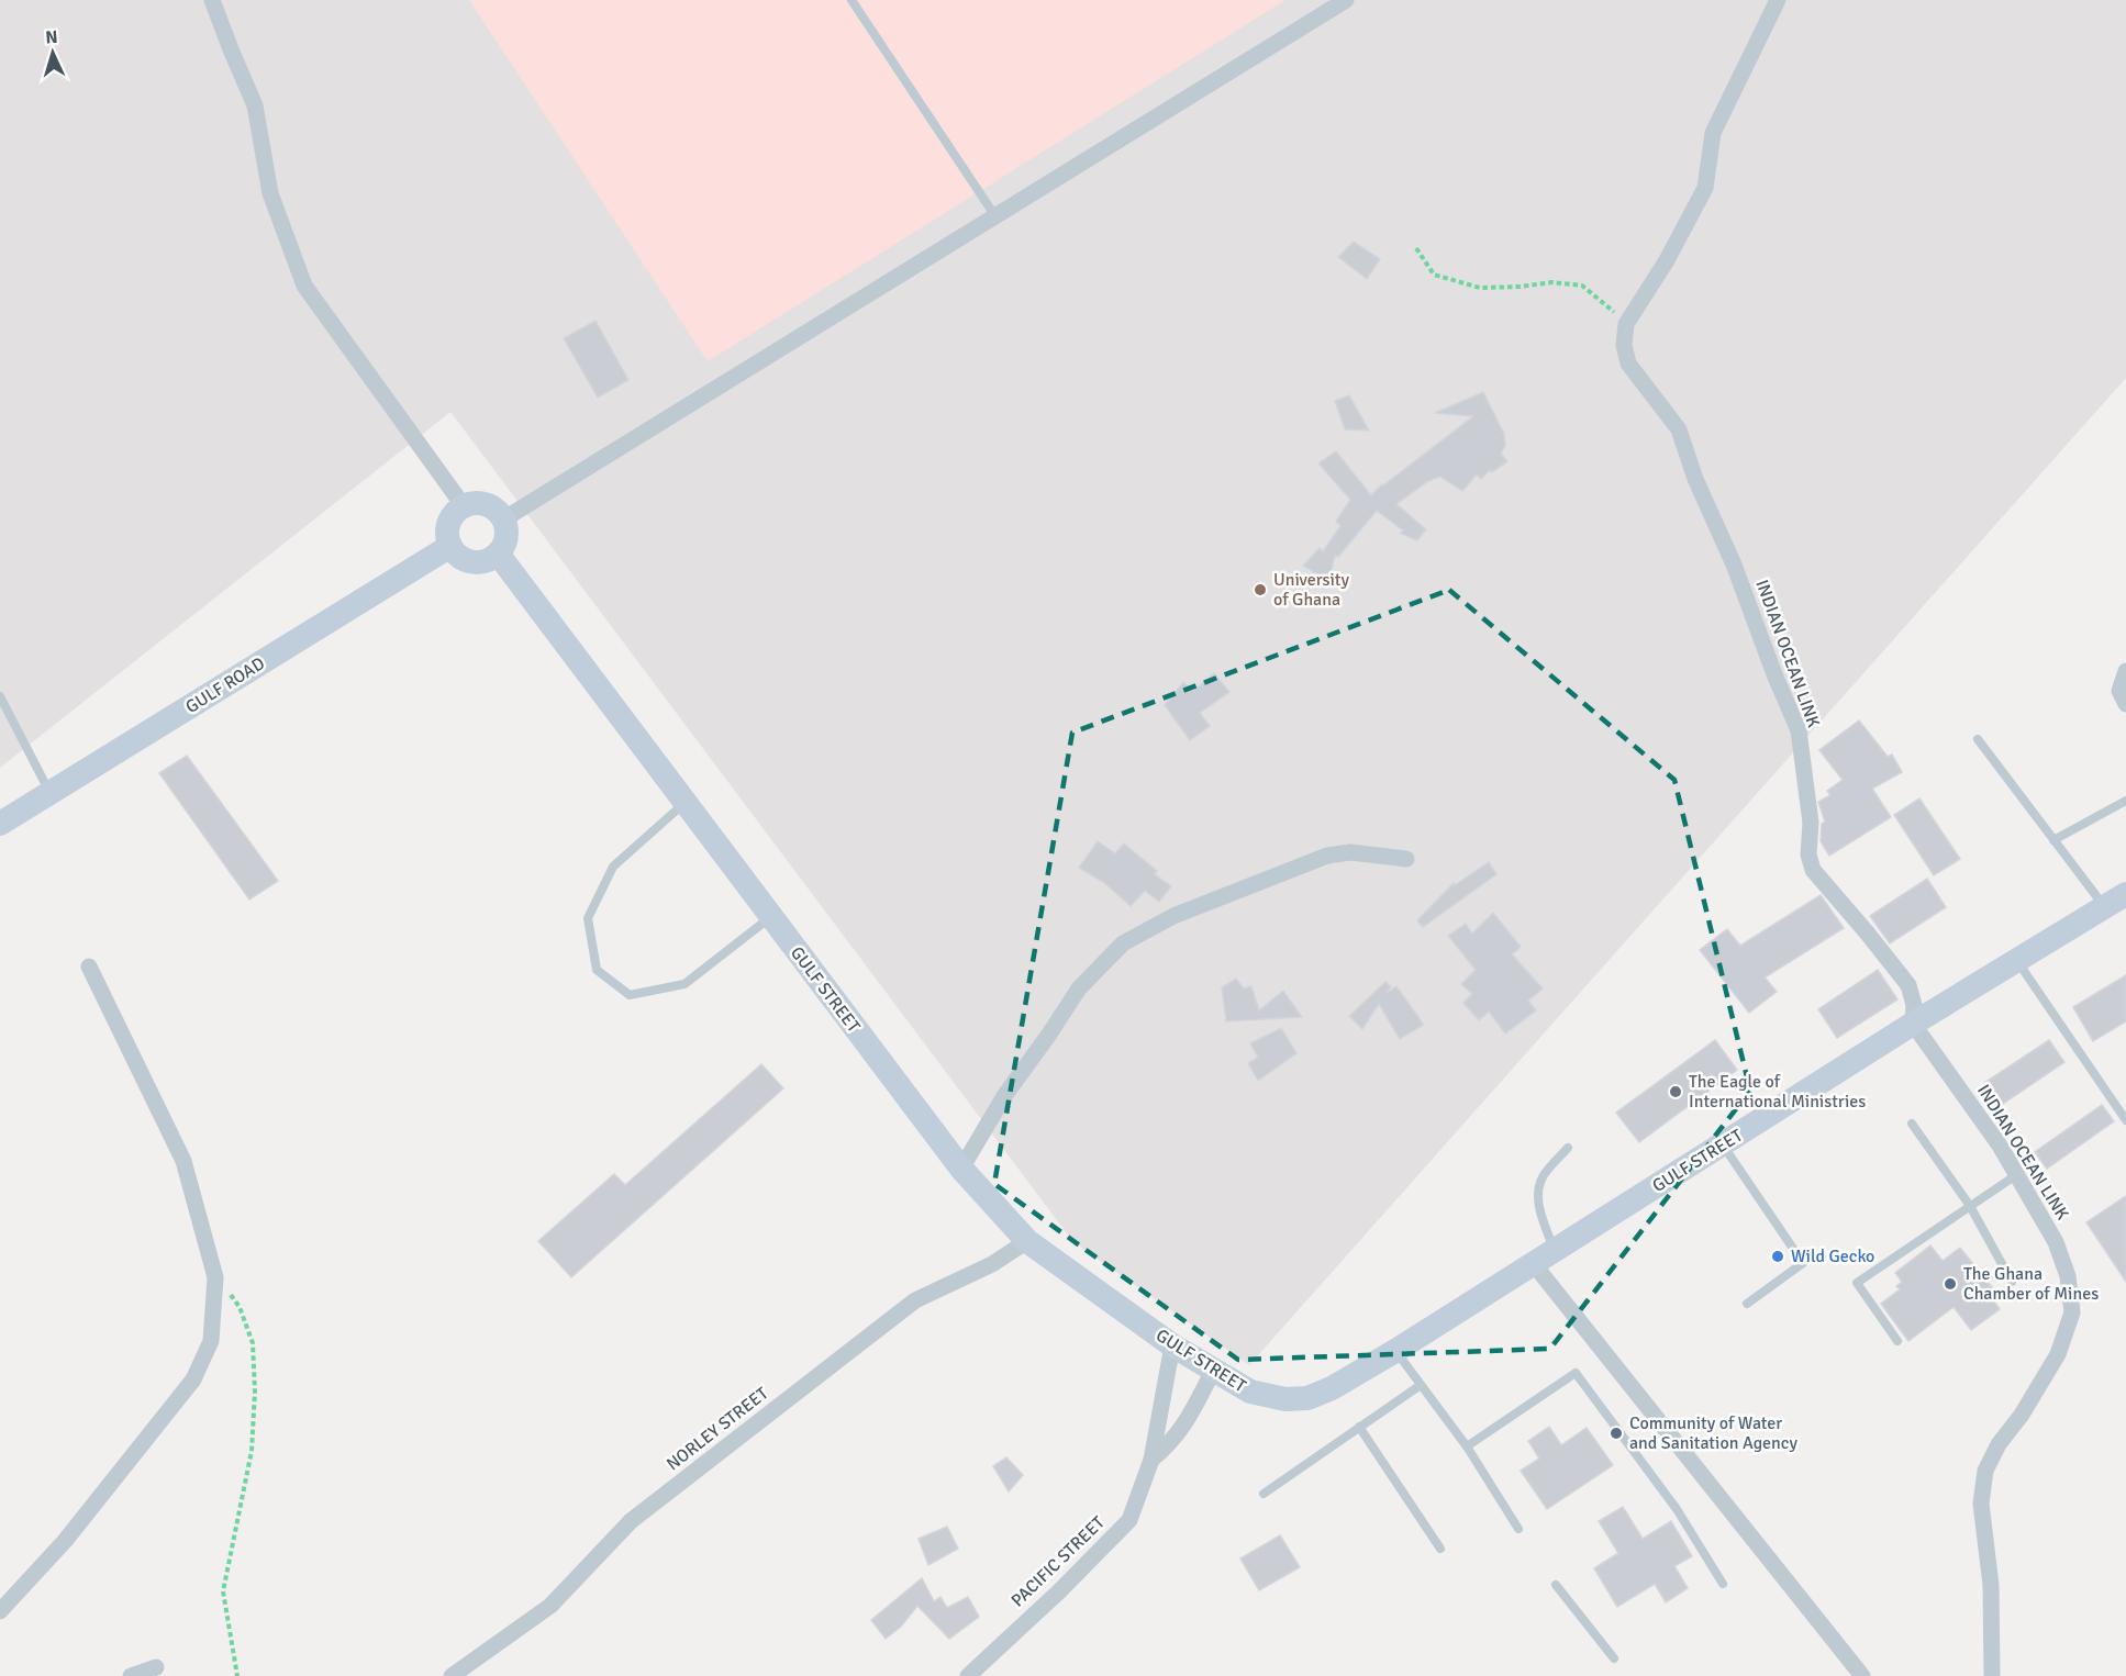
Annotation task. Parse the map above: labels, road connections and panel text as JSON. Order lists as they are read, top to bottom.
{
  "streets": {
    "street": [
      "INDIAN OCEAN LINK",
      "GULF ROAD",
      "GULF STREET",
      "NORLEY STREET",
      "PACIFIC STREET"
    ]
  },
  "crossings": [
    ["INDIAN OCEAN LINK", "GULF STREET"],
    ["GULF ROAD", "GULF STREET"],
    ["GULF STREET", "NORLEY STREET"],
    ["GULF STREET", "PACIFIC STREET"]
  ],
  "places": [
    "University of Ghana",
    "The Eagle of International Ministries",
    "Wild Gecko",
    "The Ghana Chamber of Mines",
    "Community of Water and Sanitation Agency"
  ],
  "north": "top"
}
